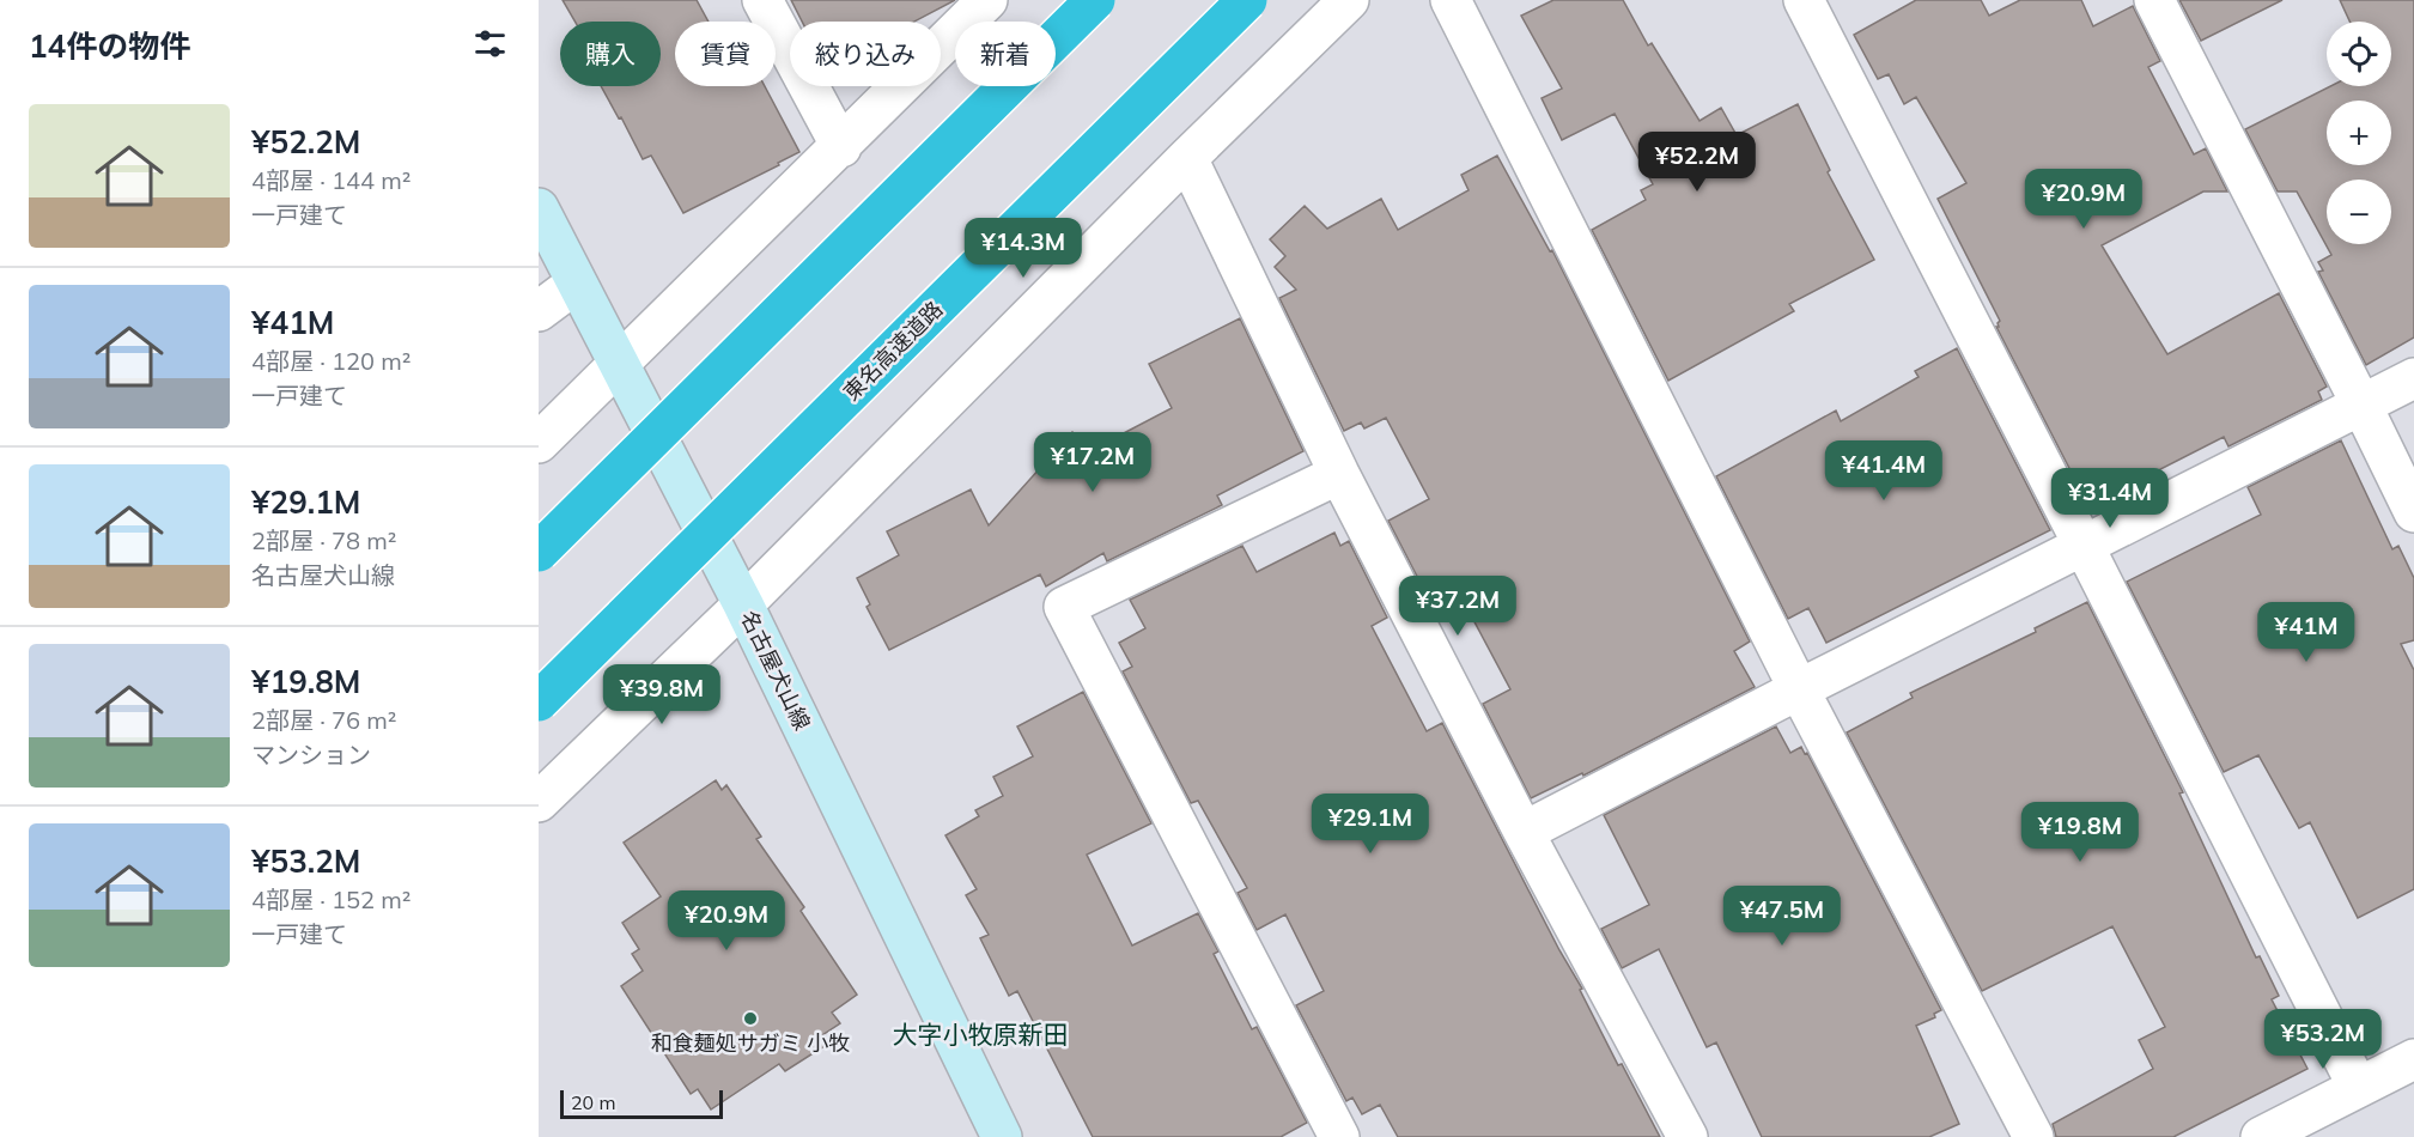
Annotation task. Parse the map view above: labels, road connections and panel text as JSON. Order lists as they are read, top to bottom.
{
  "streets": {
    "highway": ["東名高速道路"],
    "main road": ["名古屋犬山線"]
  },
  "districts": ["大字小牧原新田"],
  "places": ["和食麺処サガミ 小牧"],
  "scale_bar": "20 m",
  "page": {
    "heading": "14件の物件",
    "map_buttons": ["+", "−"],
    "chip": [
      "購入",
      "賃貸",
      "絞り込み",
      "新着"
    ],
    "list": [
      {
        "name": "¥52.2M",
        "note": "4部屋 · 144 m² · 一戸建て"
      },
      {
        "name": "¥41M",
        "note": "4部屋 · 120 m² · 一戸建て"
      },
      {
        "name": "¥29.1M",
        "note": "2部屋 · 78 m² · 名古屋犬山線"
      },
      {
        "name": "¥19.8M",
        "note": "2部屋 · 76 m² · マンション"
      },
      {
        "name": "¥53.2M",
        "note": "4部屋 · 152 m² · 一戸建て"
      }
    ],
    "price": [
      "¥52.2M",
      "¥20.9M",
      "¥14.3M",
      "¥17.2M",
      "¥41.4M",
      "¥31.4M",
      "¥37.2M",
      "¥41M",
      "¥39.8M",
      "¥29.1M",
      "¥19.8M",
      "¥47.5M",
      "¥20.9M",
      "¥53.2M"
    ],
    "scale": "20 m"
  }
}
